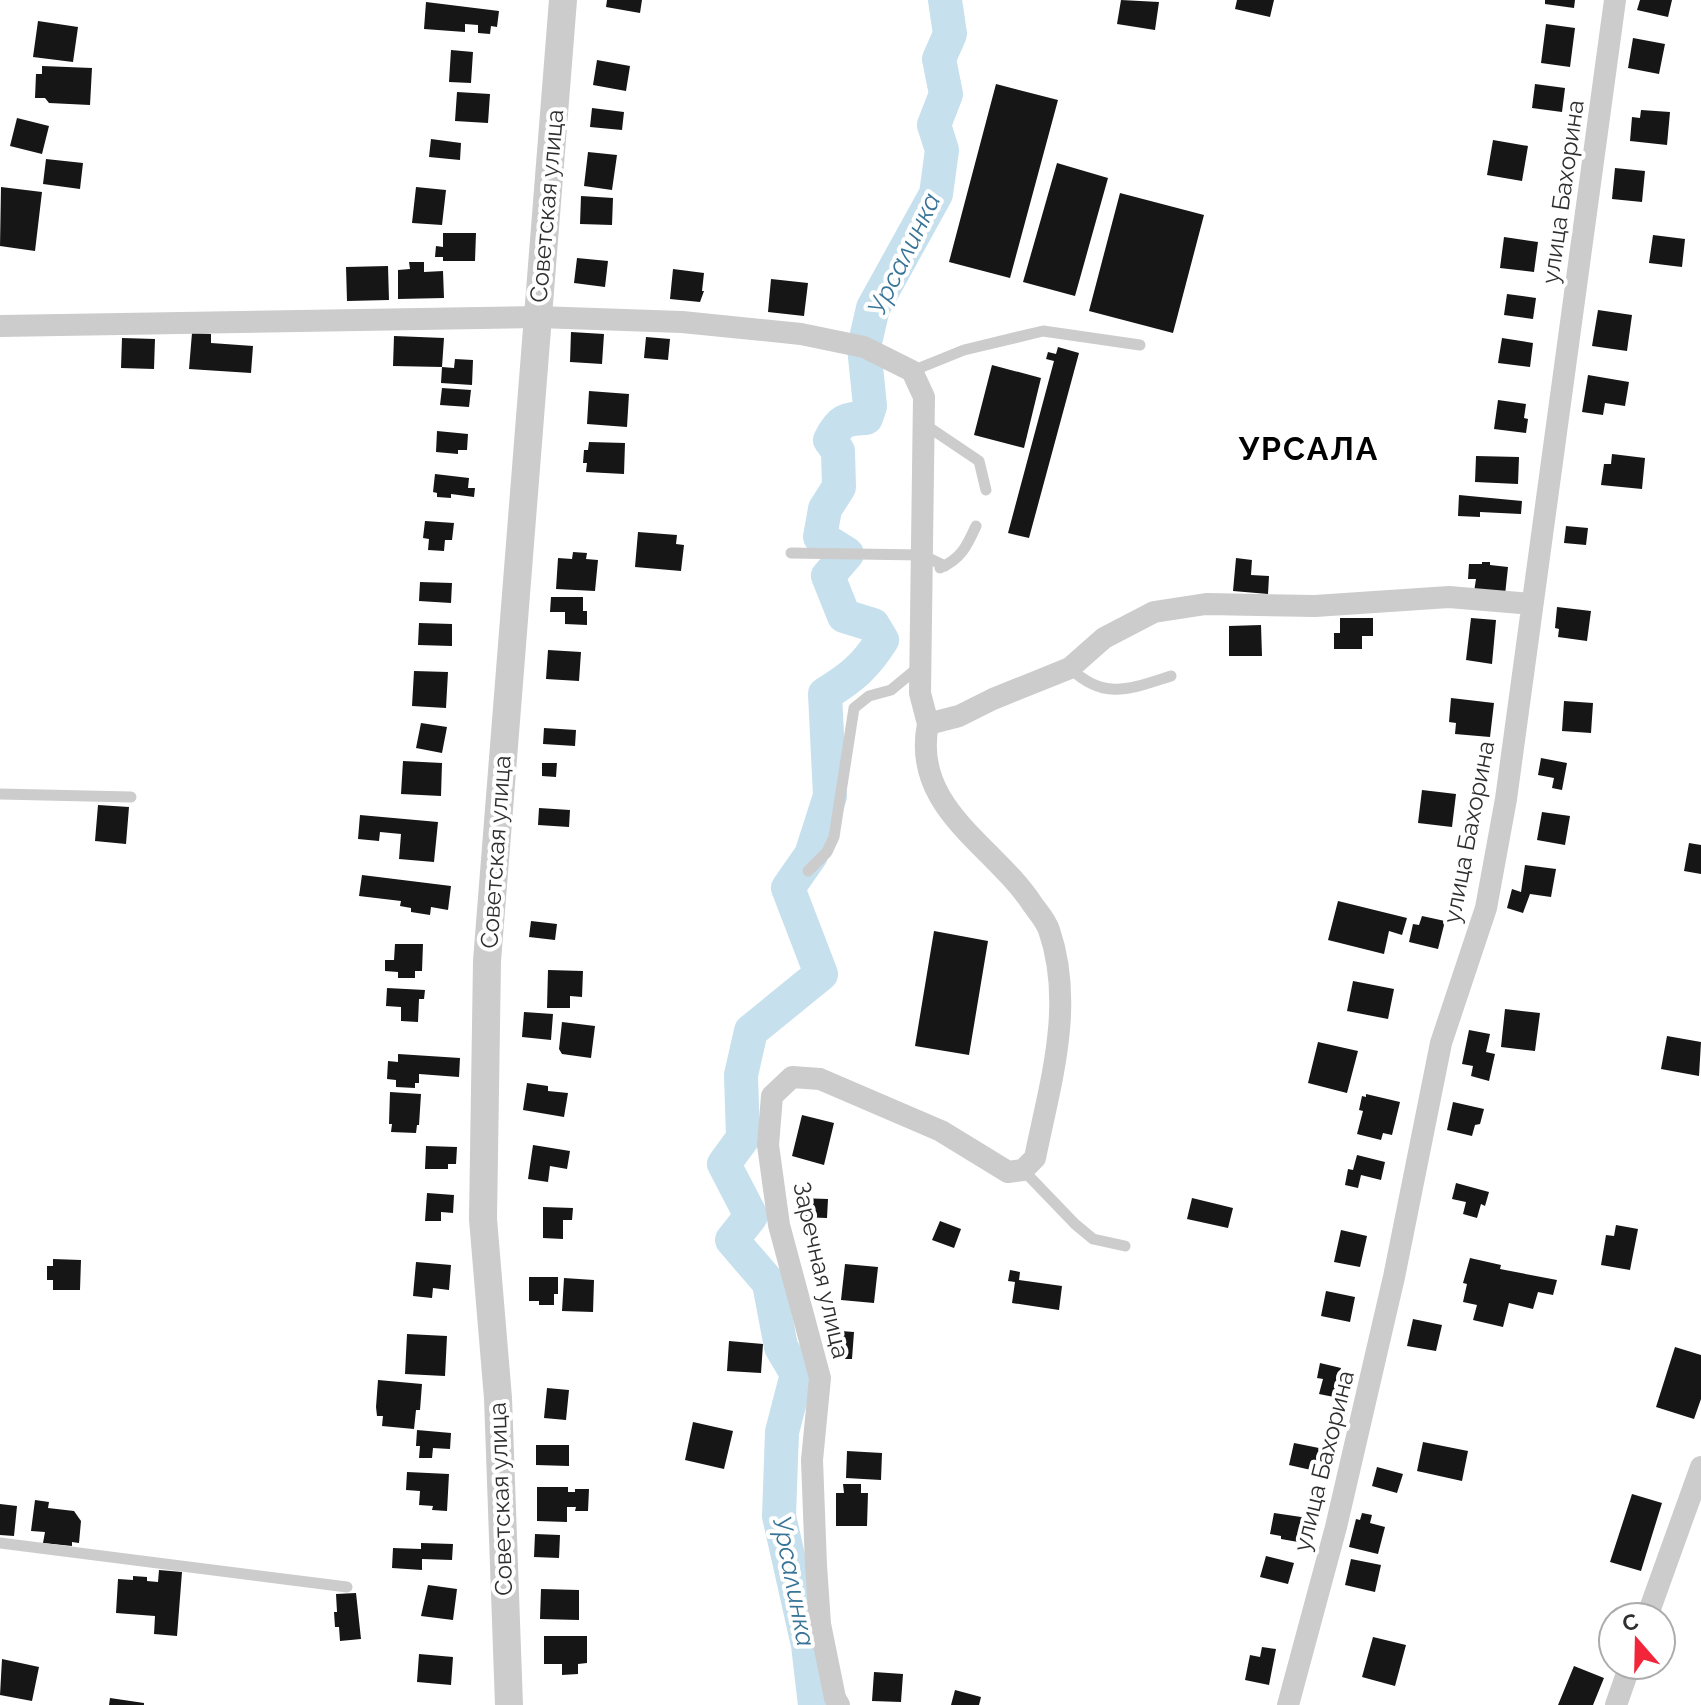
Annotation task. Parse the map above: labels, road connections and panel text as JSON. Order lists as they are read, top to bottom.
{
  "streets": {
    "street": ["улица Бахорина", "Советская улица", "Заречная улица"]
  },
  "districts": ["УРСАЛА"],
  "water": ["Урсалинка"],
  "north": "top"
}
